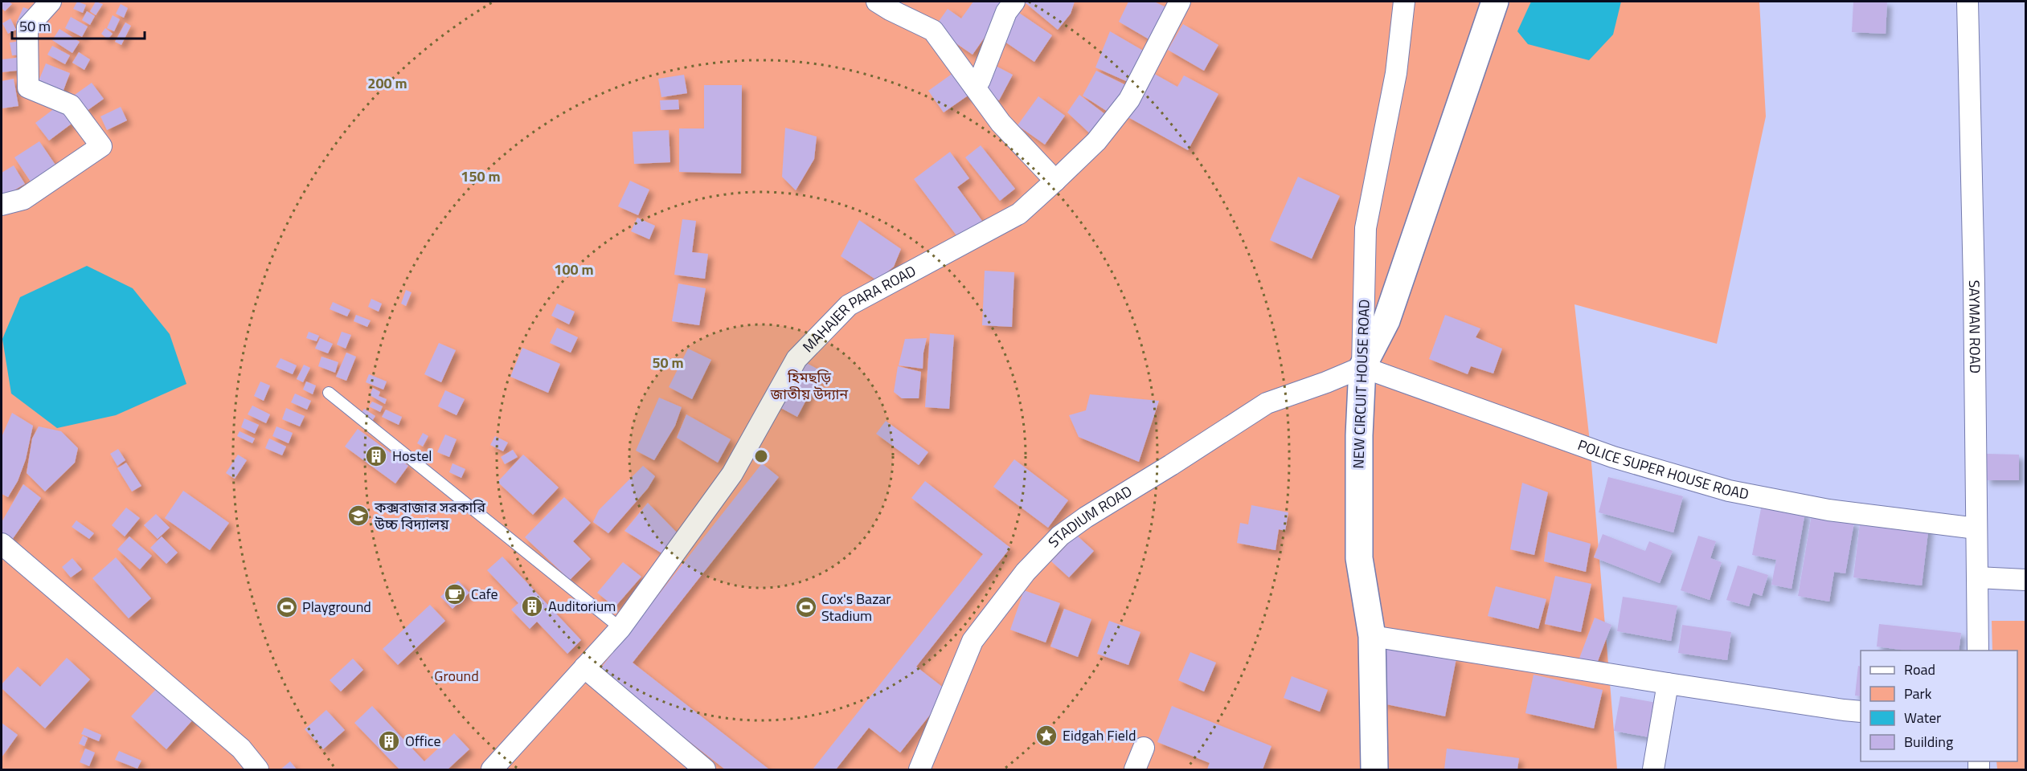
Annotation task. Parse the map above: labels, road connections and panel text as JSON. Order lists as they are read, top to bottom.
{
  "streets": {
    "street": [
      "MAHAJER PARA ROAD",
      "SAYMAN ROAD",
      "NEW CIRCUIT HOUSE ROAD",
      "POLICE SUPER HOUSE ROAD",
      "STADIUM ROAD"
    ]
  },
  "crossings": [
    ["SAYMAN ROAD", "POLICE SUPER HOUSE ROAD"],
    ["NEW CIRCUIT HOUSE ROAD", "POLICE SUPER HOUSE ROAD"],
    ["NEW CIRCUIT HOUSE ROAD", "STADIUM ROAD"],
    ["POLICE SUPER HOUSE ROAD", "STADIUM ROAD"]
  ],
  "parks": ["হিমছড়ি জাতীয় উদ্যান", "Ground"],
  "places": {
    "building": ["Hostel", "Auditorium", "Office"],
    "school or university": ["কক্সবাজার সরকারি উচ্চ বিদ্যালয়"],
    "cafe": ["Cafe"],
    "sports": ["Playground", "Cox's Bazar Stadium"],
    "place": ["Eidgah Field"]
  },
  "legend": [
    "Road",
    "Park",
    "Water",
    "Building"
  ],
  "scale_bar": "50 m",
  "rings": [
    "200 m",
    "150 m",
    "100 m",
    "50 m"
  ]
}
